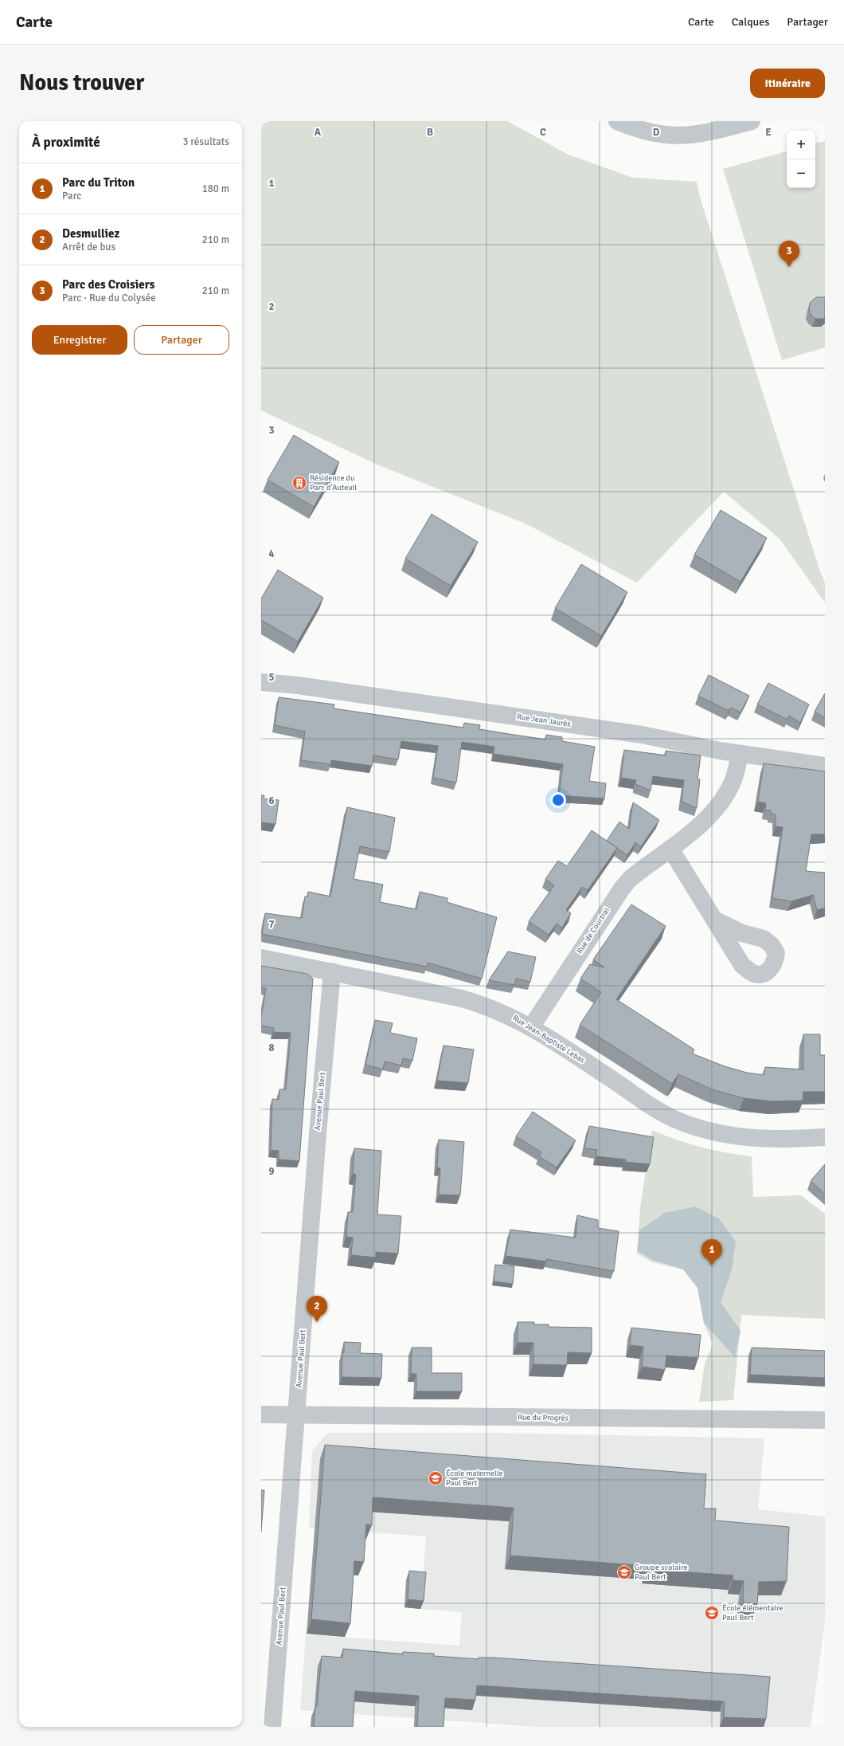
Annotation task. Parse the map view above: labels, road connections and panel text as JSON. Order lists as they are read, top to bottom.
{
  "streets": {
    "street": [
      "Rue Jean Jaurès",
      "Rue de Courtrai",
      "Rue Jean-Baptiste Lebas",
      "Avenue Paul Bert",
      "Rue du Progrès"
    ]
  },
  "crossings": [
    ["Rue Jean Jaurès", "Rue de Courtrai"],
    ["Rue de Courtrai", "Rue Jean-Baptiste Lebas"],
    ["Rue Jean-Baptiste Lebas", "Avenue Paul Bert"],
    ["Avenue Paul Bert", "Rue du Progrès"]
  ],
  "places": {
    "building": ["Résidence du Parc d'Auteuil"],
    "school or university": ["École maternelle Paul Bert", "Groupe scolaire Paul Bert", "École élémentaire Paul Bert"]
  },
  "page": {
    "header": "Carte",
    "nav": ["Carte", "Calques", "Partager"],
    "buttons": [
      "Itinéraire",
      ["Enregistrer", "Partager"]
    ],
    "title": "Nous trouver",
    "heading": ["À proximité", "3 résultats"],
    "map_buttons": ["+", "−"],
    "list": [
      {
        "mark": "1",
        "name": "Parc du Triton",
        "note": "Parc",
        "value": "180 m"
      },
      {
        "mark": "2",
        "name": "Desmulliez",
        "note": "Arrêt de bus",
        "value": "210 m"
      },
      {
        "mark": "3",
        "name": "Parc des Croisiers",
        "note": "Parc · Rue du Colysée",
        "value": "210 m"
      }
    ],
    "pins": ["3", "1", "2"]
  },
  "grid": {
    "columns": [
      "A",
      "B",
      "C",
      "D",
      "E"
    ],
    "rows": [
      "1",
      "2",
      "3",
      "4",
      "5",
      "6",
      "7",
      "8",
      "9"
    ]
  }
}
